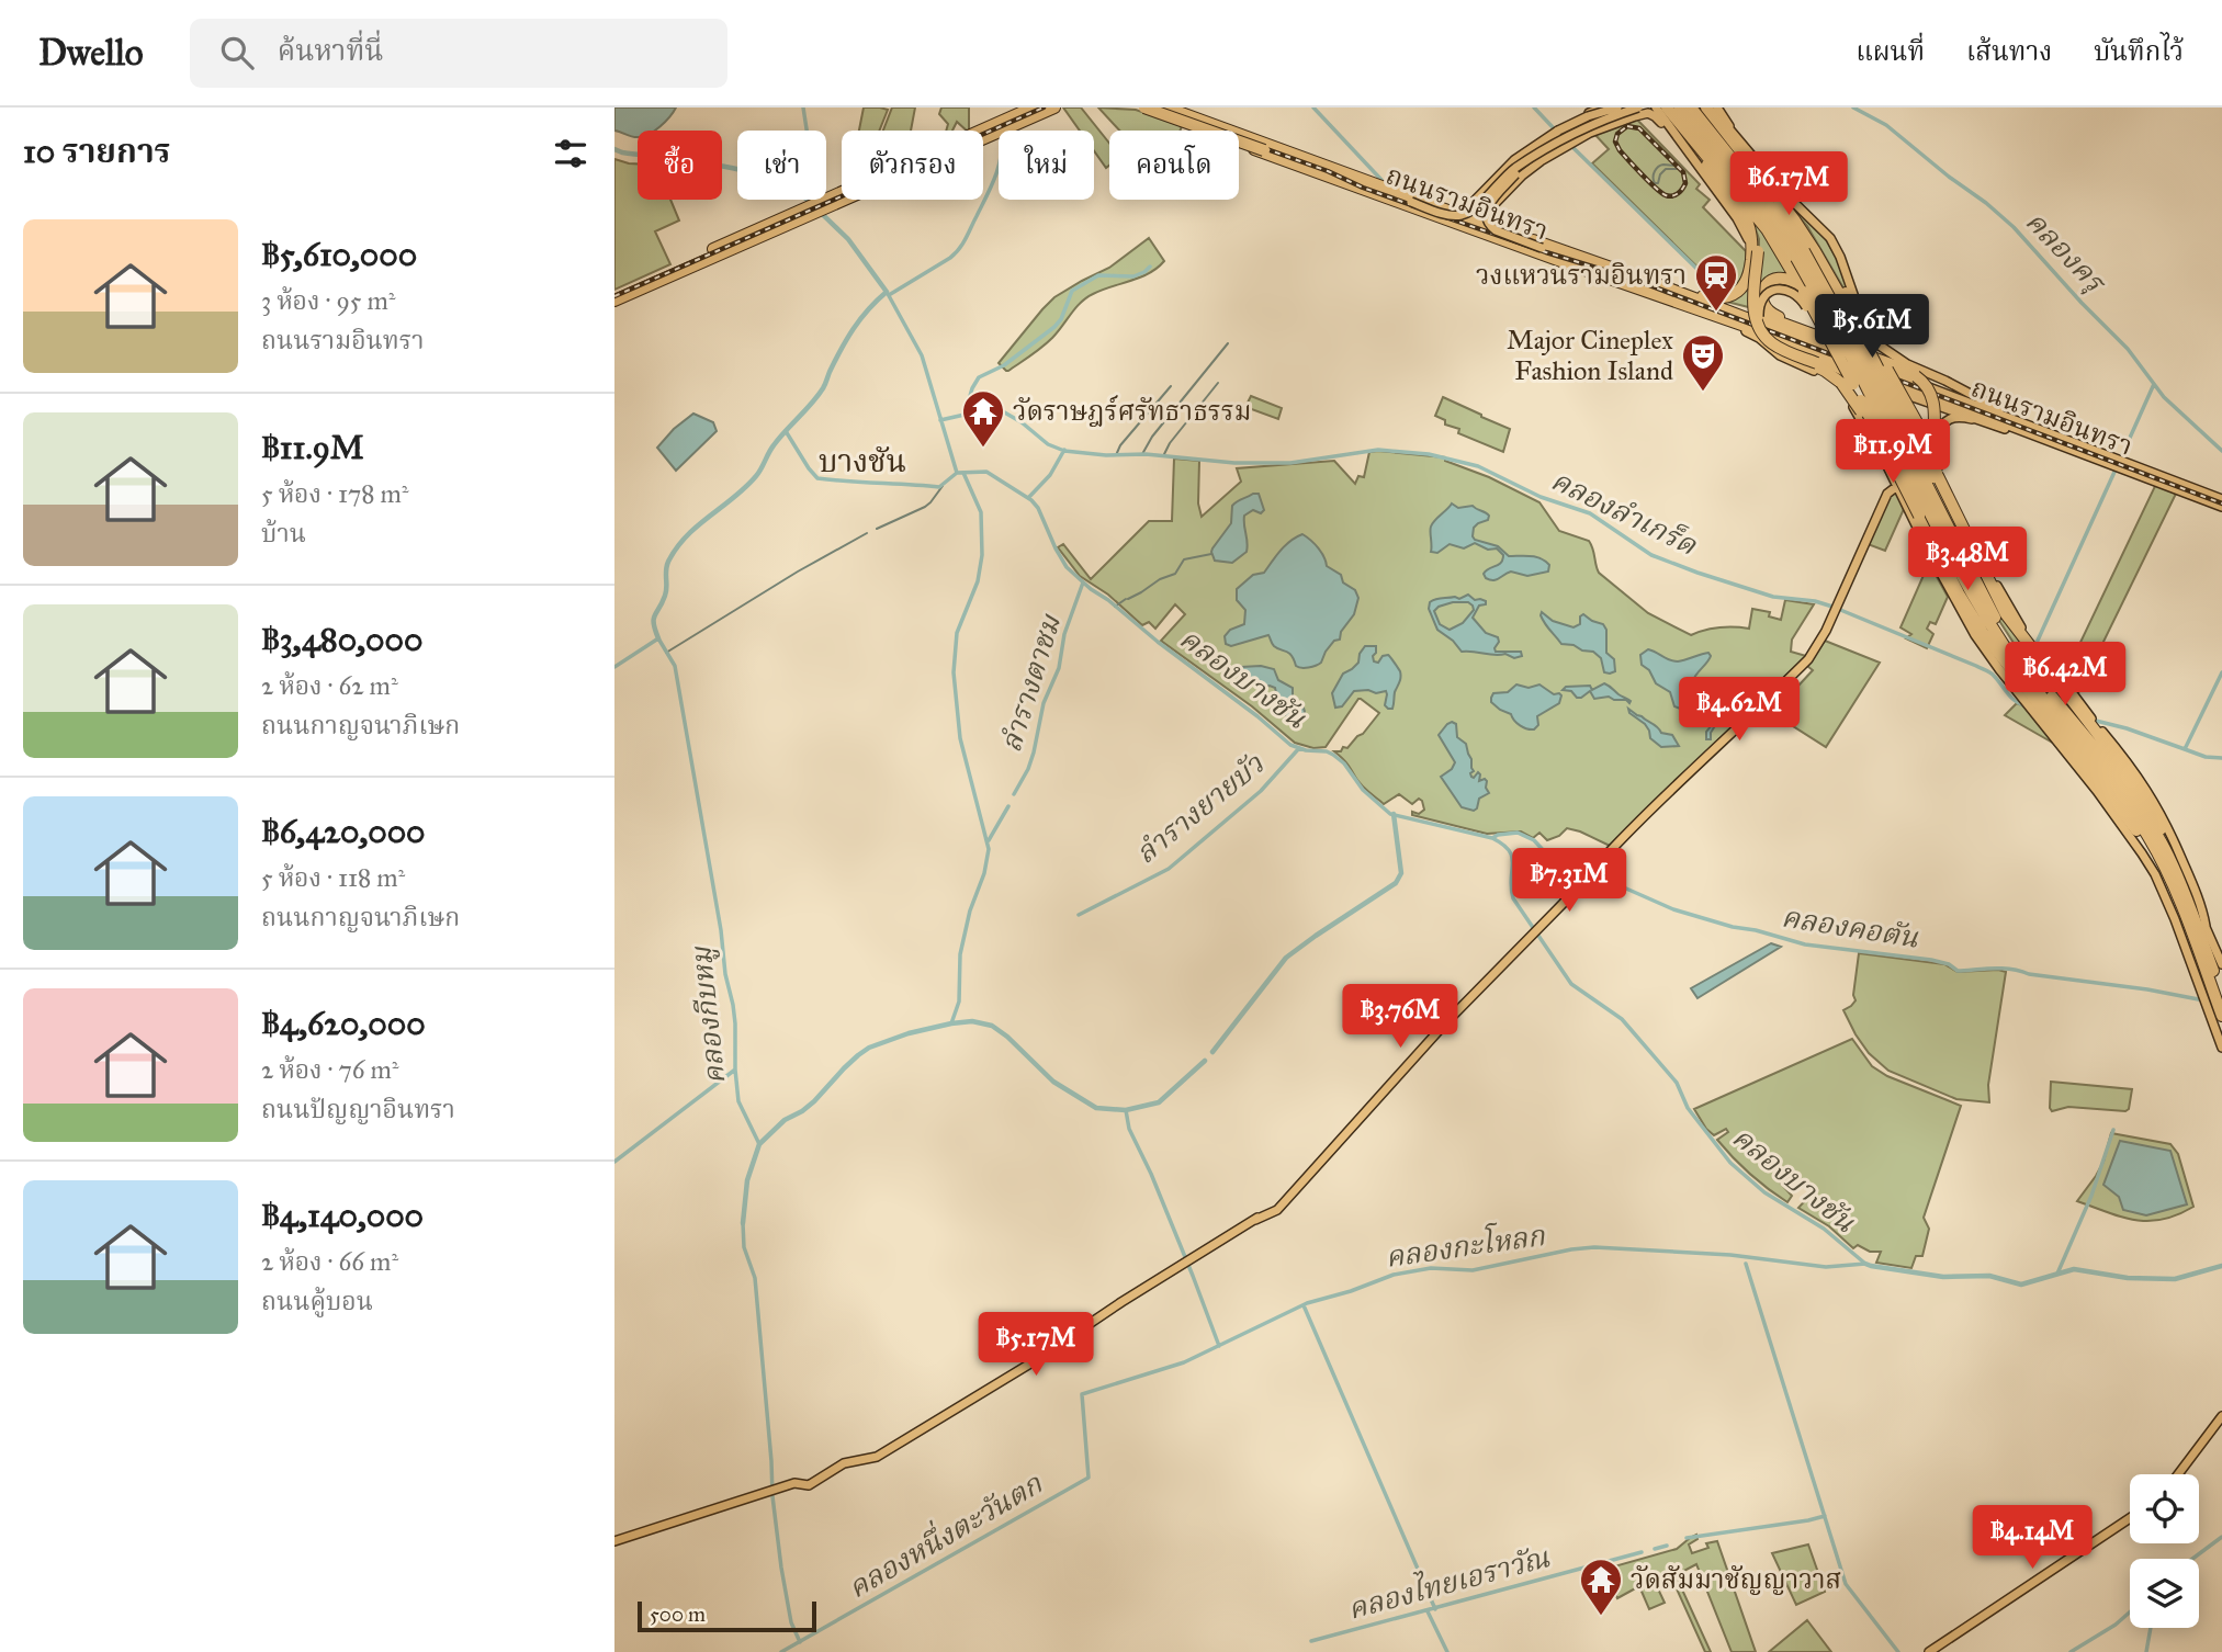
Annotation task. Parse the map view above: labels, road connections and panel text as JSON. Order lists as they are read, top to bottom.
{
  "streets": {
    "highway": ["ถนนรามอินทรา"]
  },
  "districts": ["บางชัน"],
  "water": [
    "คลองครุ",
    "คลองลำเกร็ด",
    "คลองบางชัน",
    "ลำรางตาชม",
    "ลำรางยายบัว",
    "คลองคอตัน",
    "คลองกีบหมู",
    "คลองกะโหลก",
    "คลองหนึ่งตะวันตก",
    "คลองไทยเอราวัณ"
  ],
  "places": {
    "station": ["วงแหวนรามอินทรา"],
    "theatre": ["Major Cineplex Fashion Island"],
    "temple": ["วัดราษฎร์ศรัทธาธรรม", "วัดสัมมาชัญญาวาส"]
  },
  "scale_bar": "500 m",
  "page": {
    "header": "Dwello",
    "search": "ค้นหาที่นี่",
    "nav": ["แผนที่", "เส้นทาง", "บันทึกไว้"],
    "heading": "10 รายการ",
    "chip": [
      "ซื้อ",
      "เช่า",
      "ตัวกรอง",
      "ใหม่",
      "คอนโด"
    ],
    "price": [
      "฿6.17M",
      "฿5.61M",
      "฿11.9M",
      "฿3.48M",
      "฿6.42M",
      "฿4.62M",
      "฿7.31M",
      "฿3.76M",
      "฿5.17M",
      "฿4.14M"
    ],
    "list": [
      {
        "name": "฿5,610,000",
        "note": "3 ห้อง · 95 m² · ถนนรามอินทรา"
      },
      {
        "name": "฿11.9M",
        "note": "5 ห้อง · 178 m² · บ้าน"
      },
      {
        "name": "฿3,480,000",
        "note": "2 ห้อง · 62 m² · ถนนกาญจนาภิเษก"
      },
      {
        "name": "฿6,420,000",
        "note": "5 ห้อง · 118 m² · ถนนกาญจนาภิเษก"
      },
      {
        "name": "฿4,620,000",
        "note": "2 ห้อง · 76 m² · ถนนปัญญาอินทรา"
      },
      {
        "name": "฿4,140,000",
        "note": "2 ห้อง · 66 m² · ถนนคู้บอน"
      }
    ],
    "scale": "500 m"
  }
}
